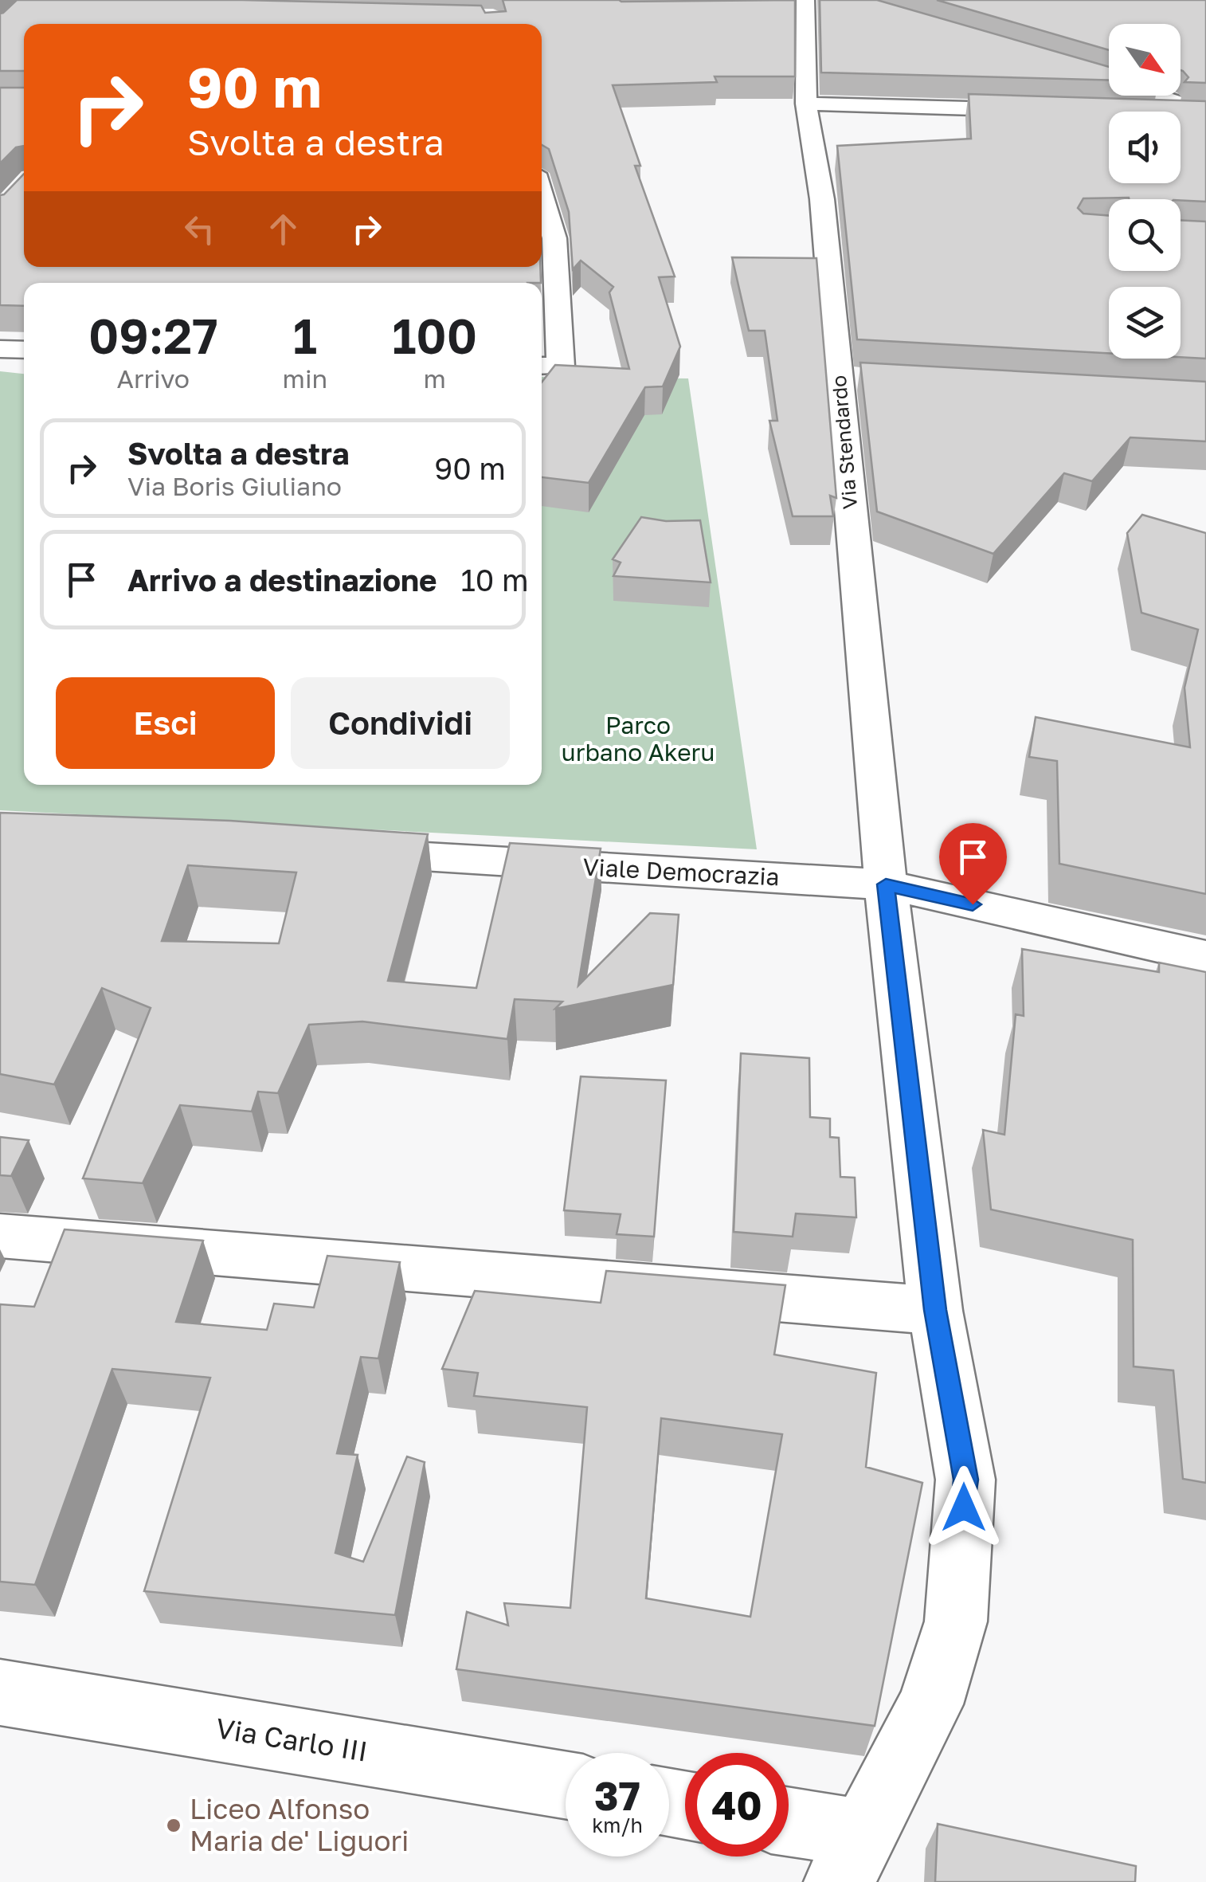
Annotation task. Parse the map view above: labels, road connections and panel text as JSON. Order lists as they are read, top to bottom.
{
  "streets": {
    "street": ["Via Stendardo", "Viale Democrazia", "Via Carlo III"]
  },
  "crossings": [
    ["Via Stendardo", "Viale Democrazia"]
  ],
  "parks": ["Parco urbano Akeru"],
  "places": ["Liceo Alfonso Maria de' Liguori"],
  "north": "bottom right",
  "page": {
    "turn": ["90 m", "Svolta a destra"],
    "eta": [
      "09:27",
      "Arrivo",
      "1",
      "min",
      "100",
      "m"
    ],
    "list": [
      {
        "name": "Svolta a destra",
        "note": "Via Boris Giuliano",
        "value": "90 m"
      },
      {
        "name": "Arrivo a destinazione",
        "value": "10 m"
      }
    ],
    "buttons": ["Esci", "Condividi"],
    "speed": "37 km/h",
    "limit": "40"
  }
}
